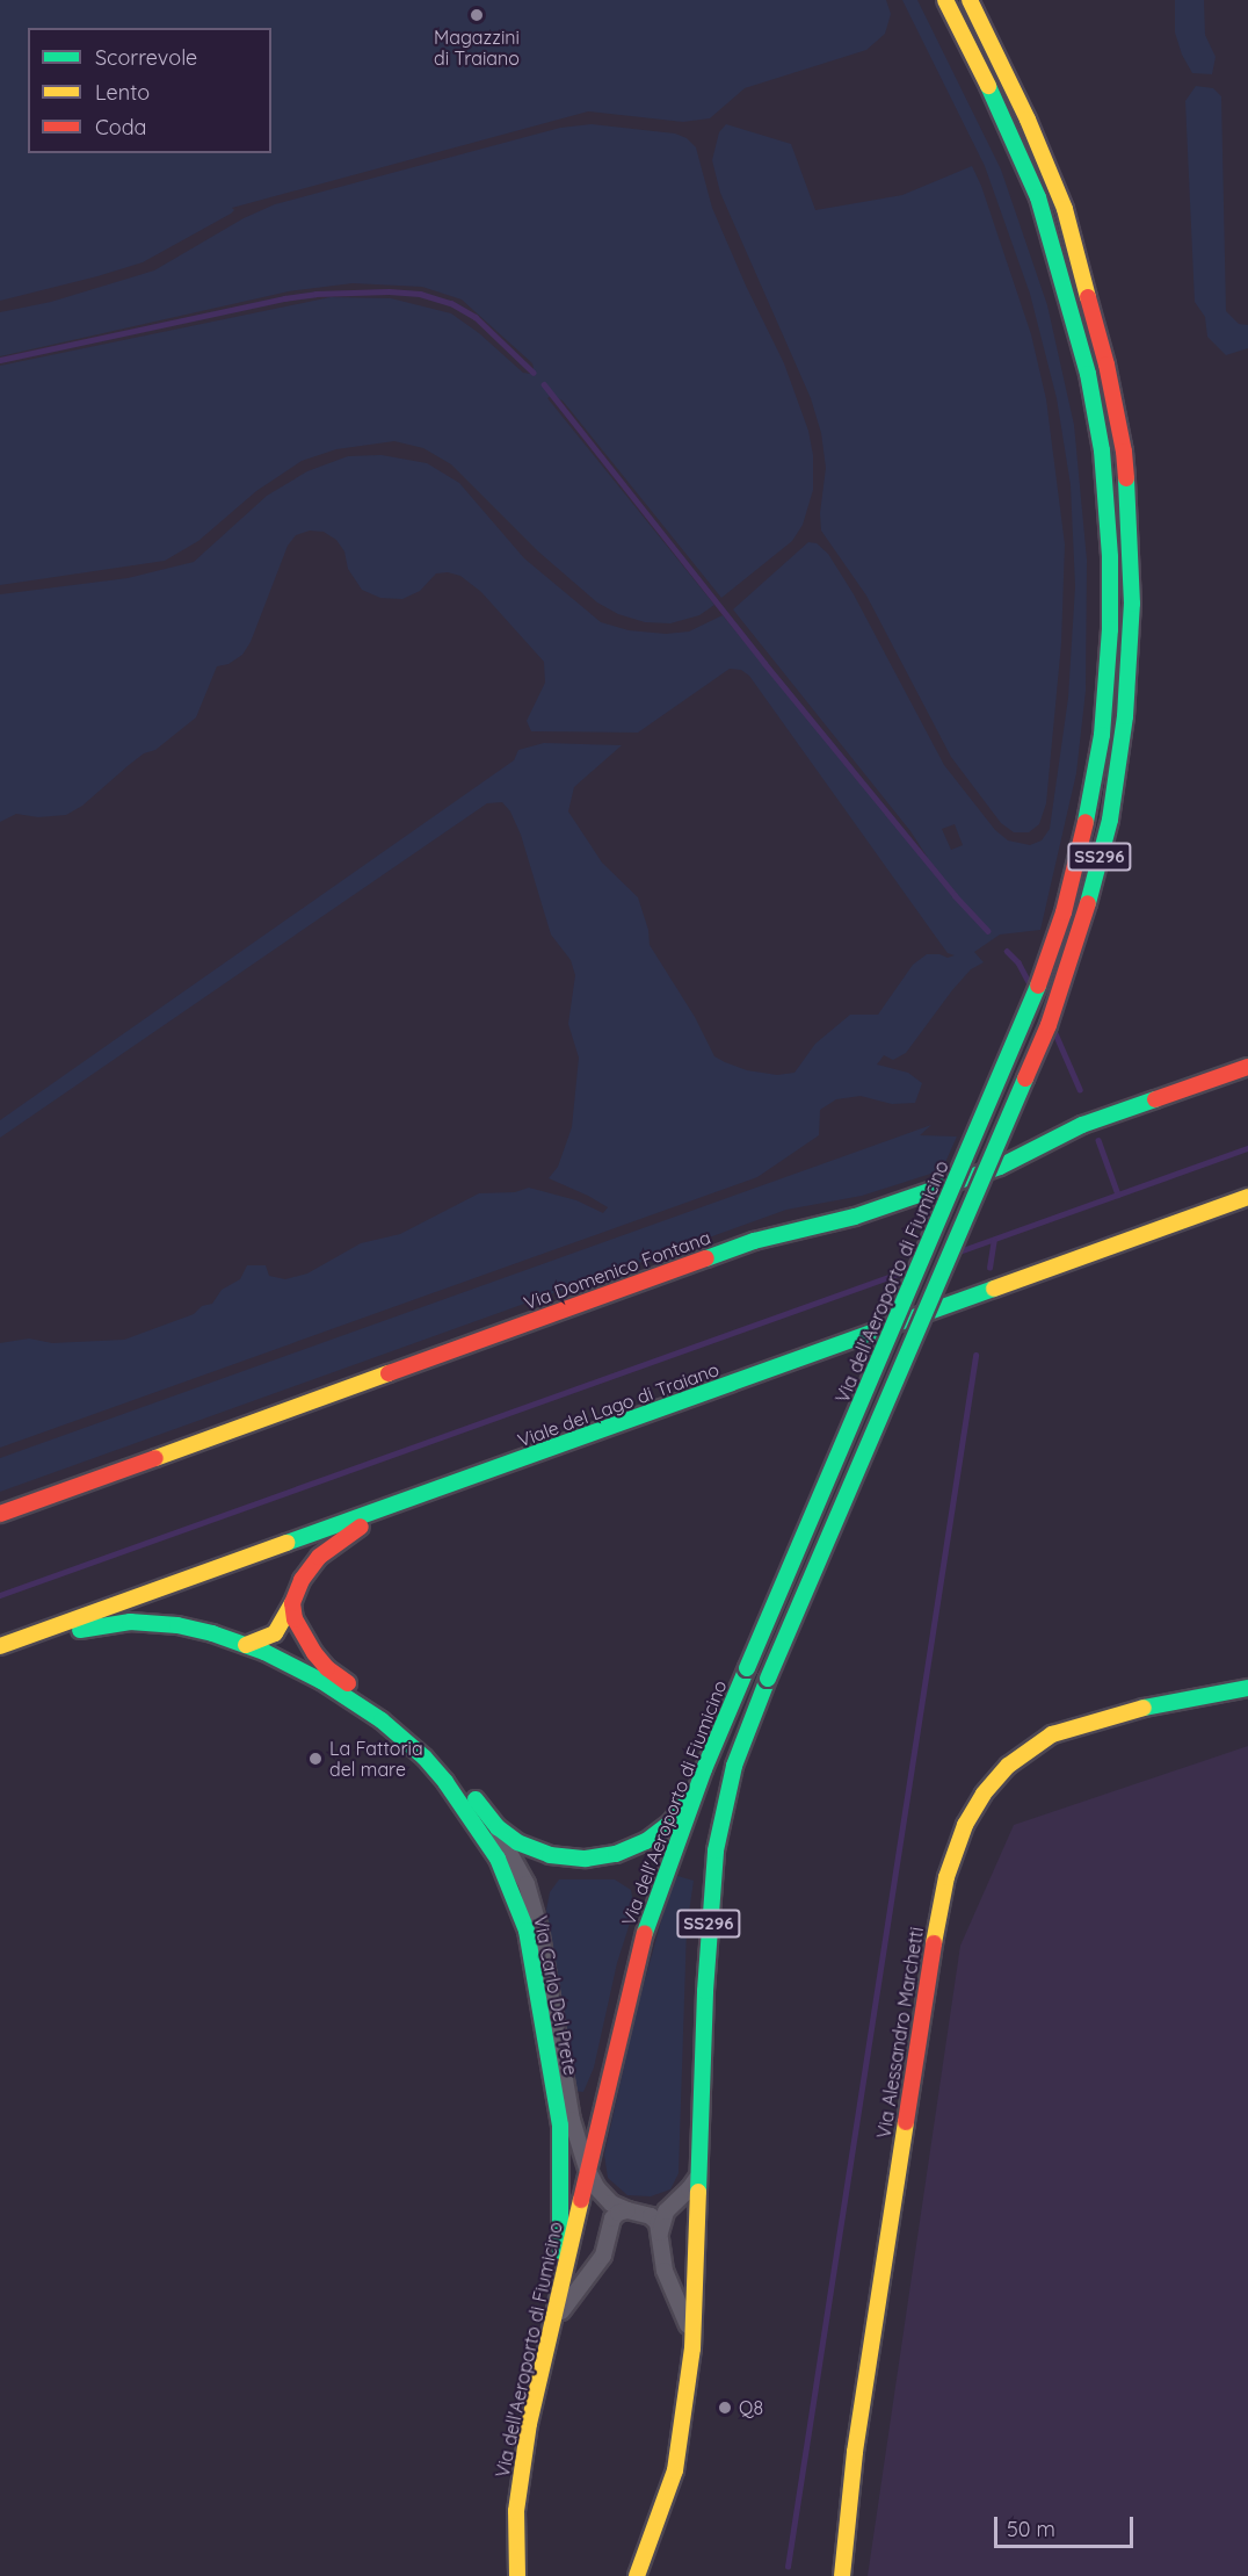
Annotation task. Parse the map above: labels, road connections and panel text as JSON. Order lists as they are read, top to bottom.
{
  "streets": {
    "street": [
      "SS296",
      "Via Domenico Fontana",
      "Via dell'Aeroporto di Fiumicino",
      "Viale del Lago di Traiano",
      "Via Carlo Del Prete",
      "Via Alessandro Marchetti"
    ]
  },
  "crossings": [
    ["Via dell'Aeroporto di Fiumicino", "Via Carlo Del Prete"],
    ["Viale del Lago di Traiano", "Via Carlo Del Prete"]
  ],
  "places": ["Magazzini di Traiano", "La Fattoria del mare", "Q8"],
  "legend": ["Scorrevole", "Lento", "Coda"],
  "scale_bar": "50 m"
}
